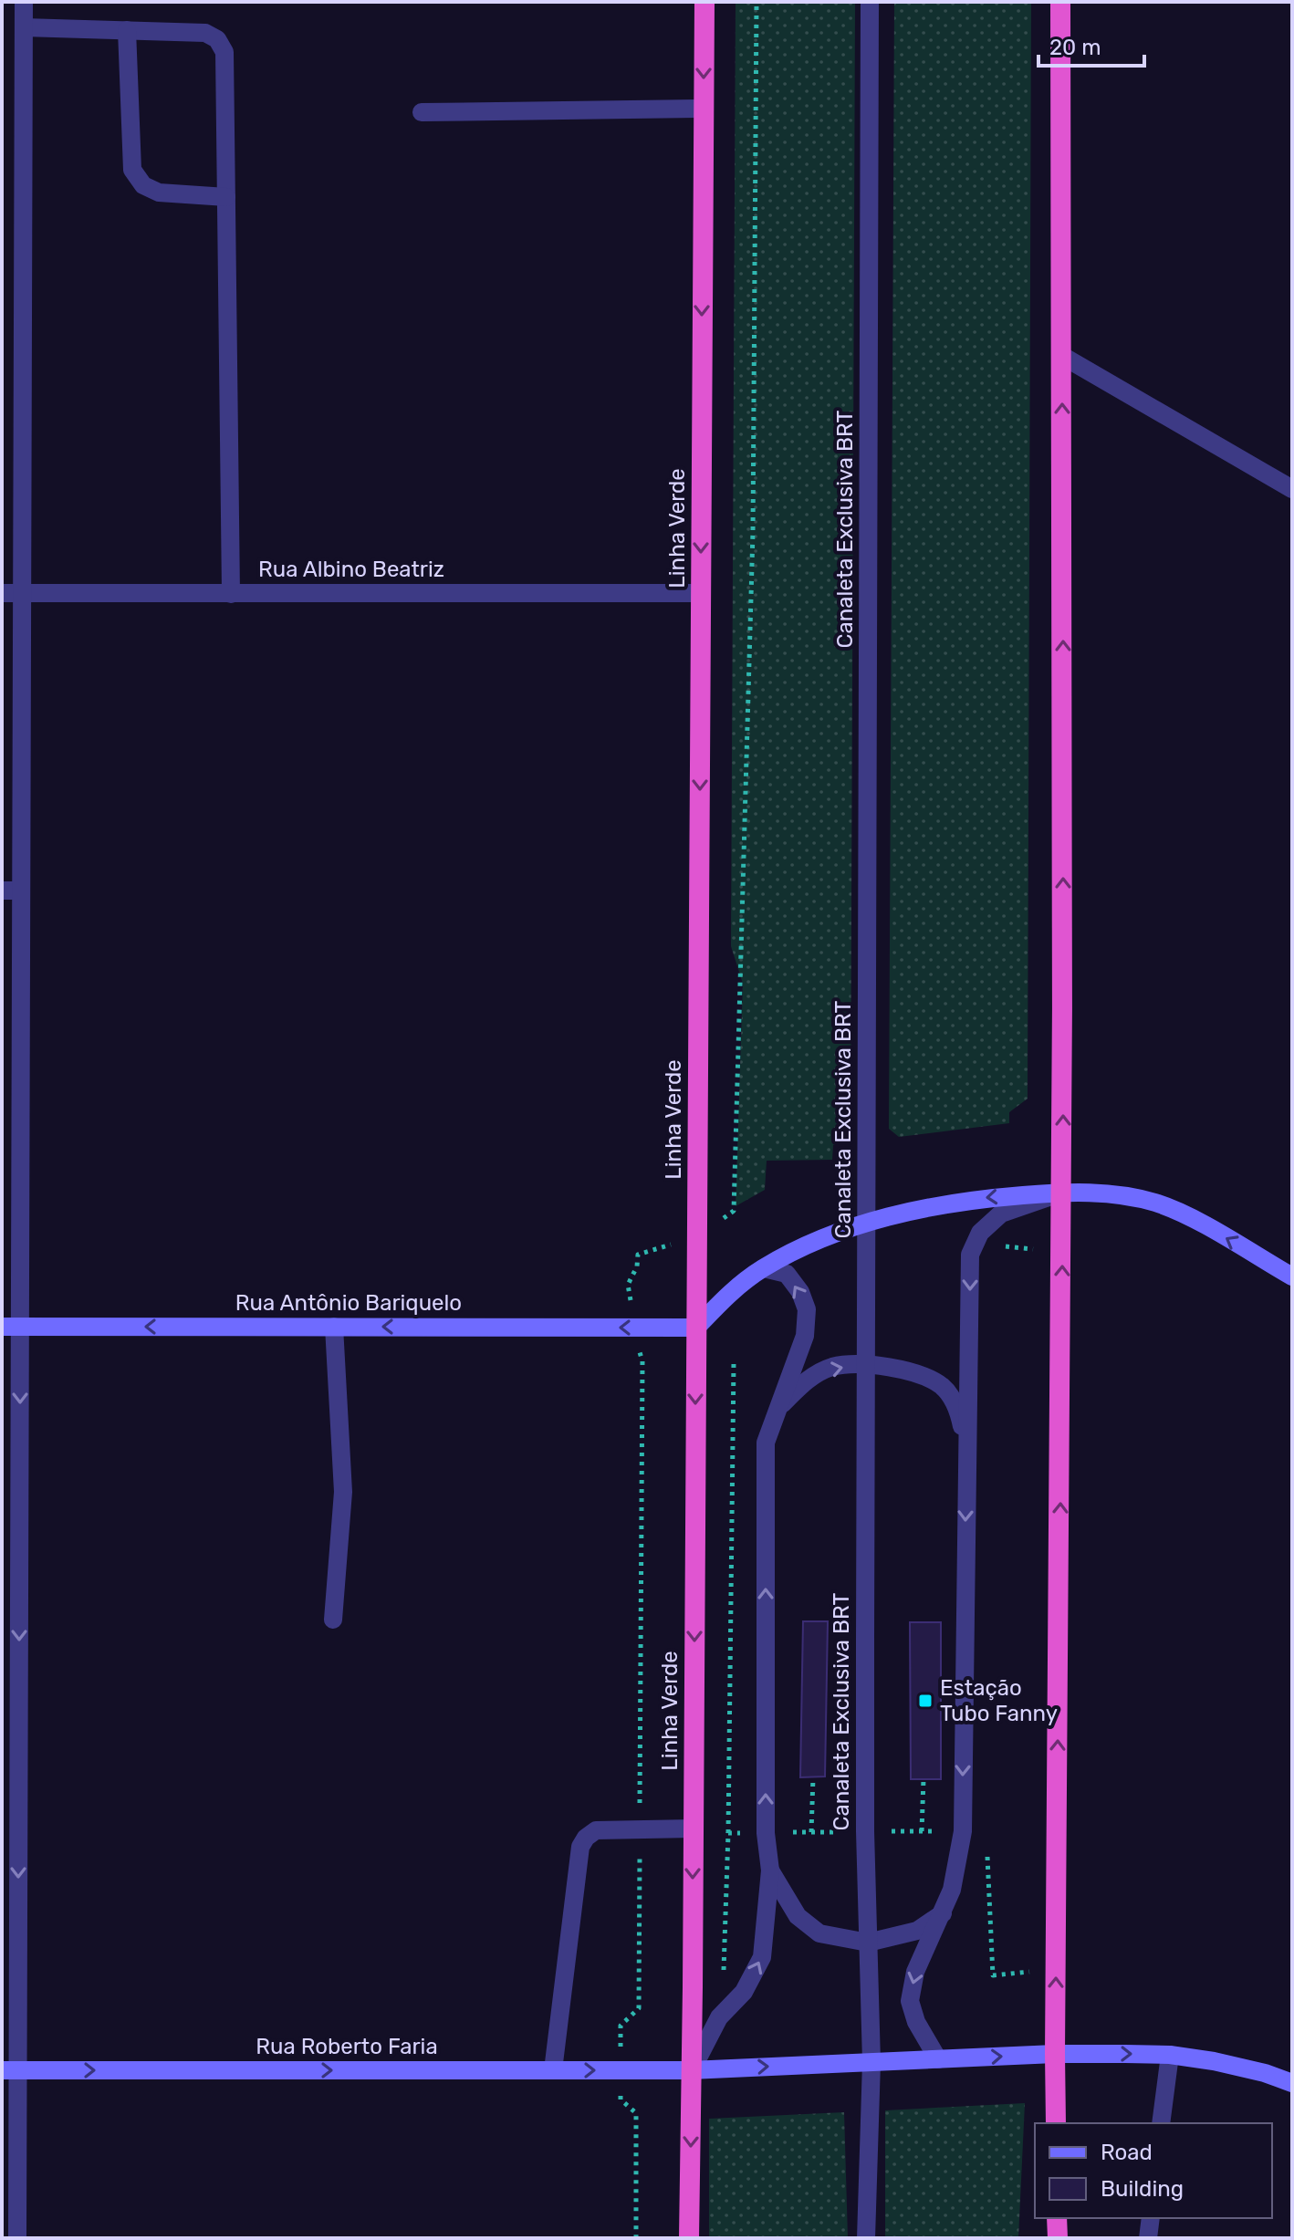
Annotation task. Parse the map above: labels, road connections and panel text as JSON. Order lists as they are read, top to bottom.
{
  "streets": {
    "highway": ["Linha Verde"],
    "main road": ["Rua Antônio Bariquelo", "Rua Roberto Faria"],
    "street": ["Canaleta Exclusiva BRT", "Rua Albino Beatriz"]
  },
  "crossings": [
    ["Linha Verde", "Rua Albino Beatriz"],
    ["Linha Verde", "Rua Antônio Bariquelo"],
    ["Linha Verde", "Rua Roberto Faria"],
    ["Canaleta Exclusiva BRT", "Rua Roberto Faria"]
  ],
  "one_way": ["Linha Verde", "Rua Antônio Bariquelo", "Rua Roberto Faria"],
  "places": {
    "transit": ["Estação Tubo Fanny"]
  },
  "legend": ["Road", "Building"],
  "scale_bar": "20 m"
}
